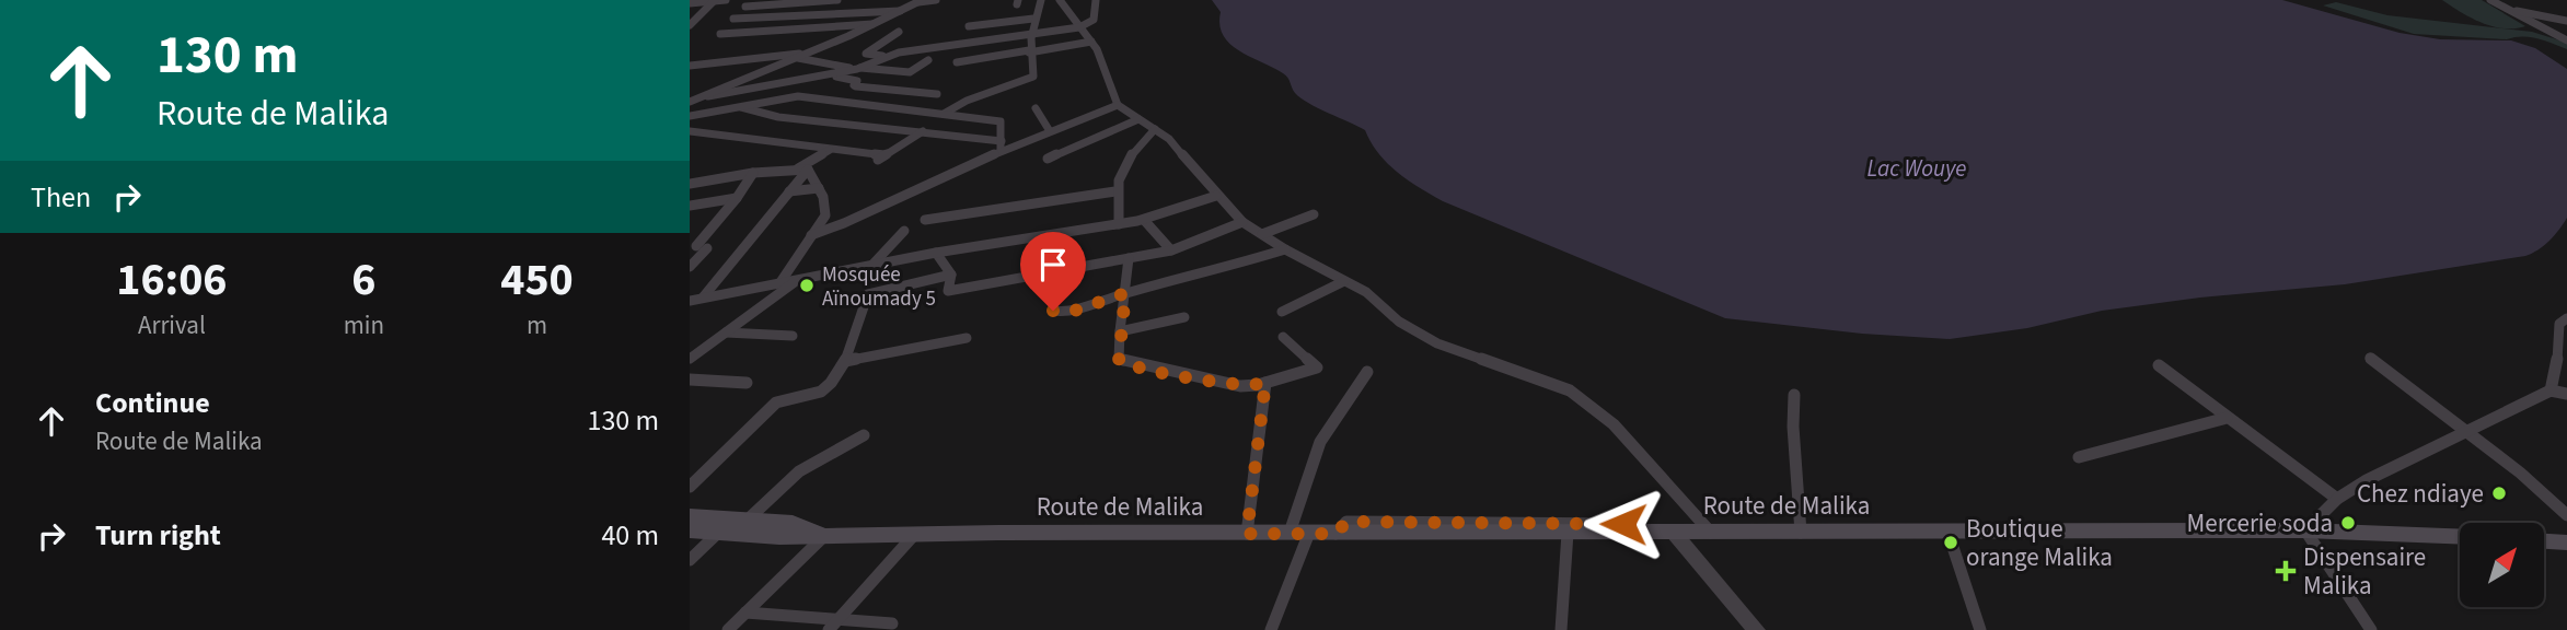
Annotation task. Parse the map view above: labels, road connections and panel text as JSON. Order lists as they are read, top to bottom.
{
  "streets": {
    "main road": ["Route de Malika"]
  },
  "water": ["Lac Wouye"],
  "places": {
    "other": [
      "Mosquée Aïnoumady 5",
      "Chez ndiaye",
      "Mercerie soda",
      "Boutique orange Malika"
    ],
    "health": ["Dispensaire Malika"]
  },
  "north": "top right",
  "page": {
    "turn": ["130 m", "Route de Malika"],
    "then": "Then",
    "eta": [
      "16:06",
      "Arrival",
      "6",
      "min",
      "450",
      "m"
    ],
    "list": [
      {
        "name": "Continue",
        "note": "Route de Malika",
        "value": "130 m"
      },
      {
        "name": "Turn right",
        "value": "40 m"
      }
    ]
  }
}
